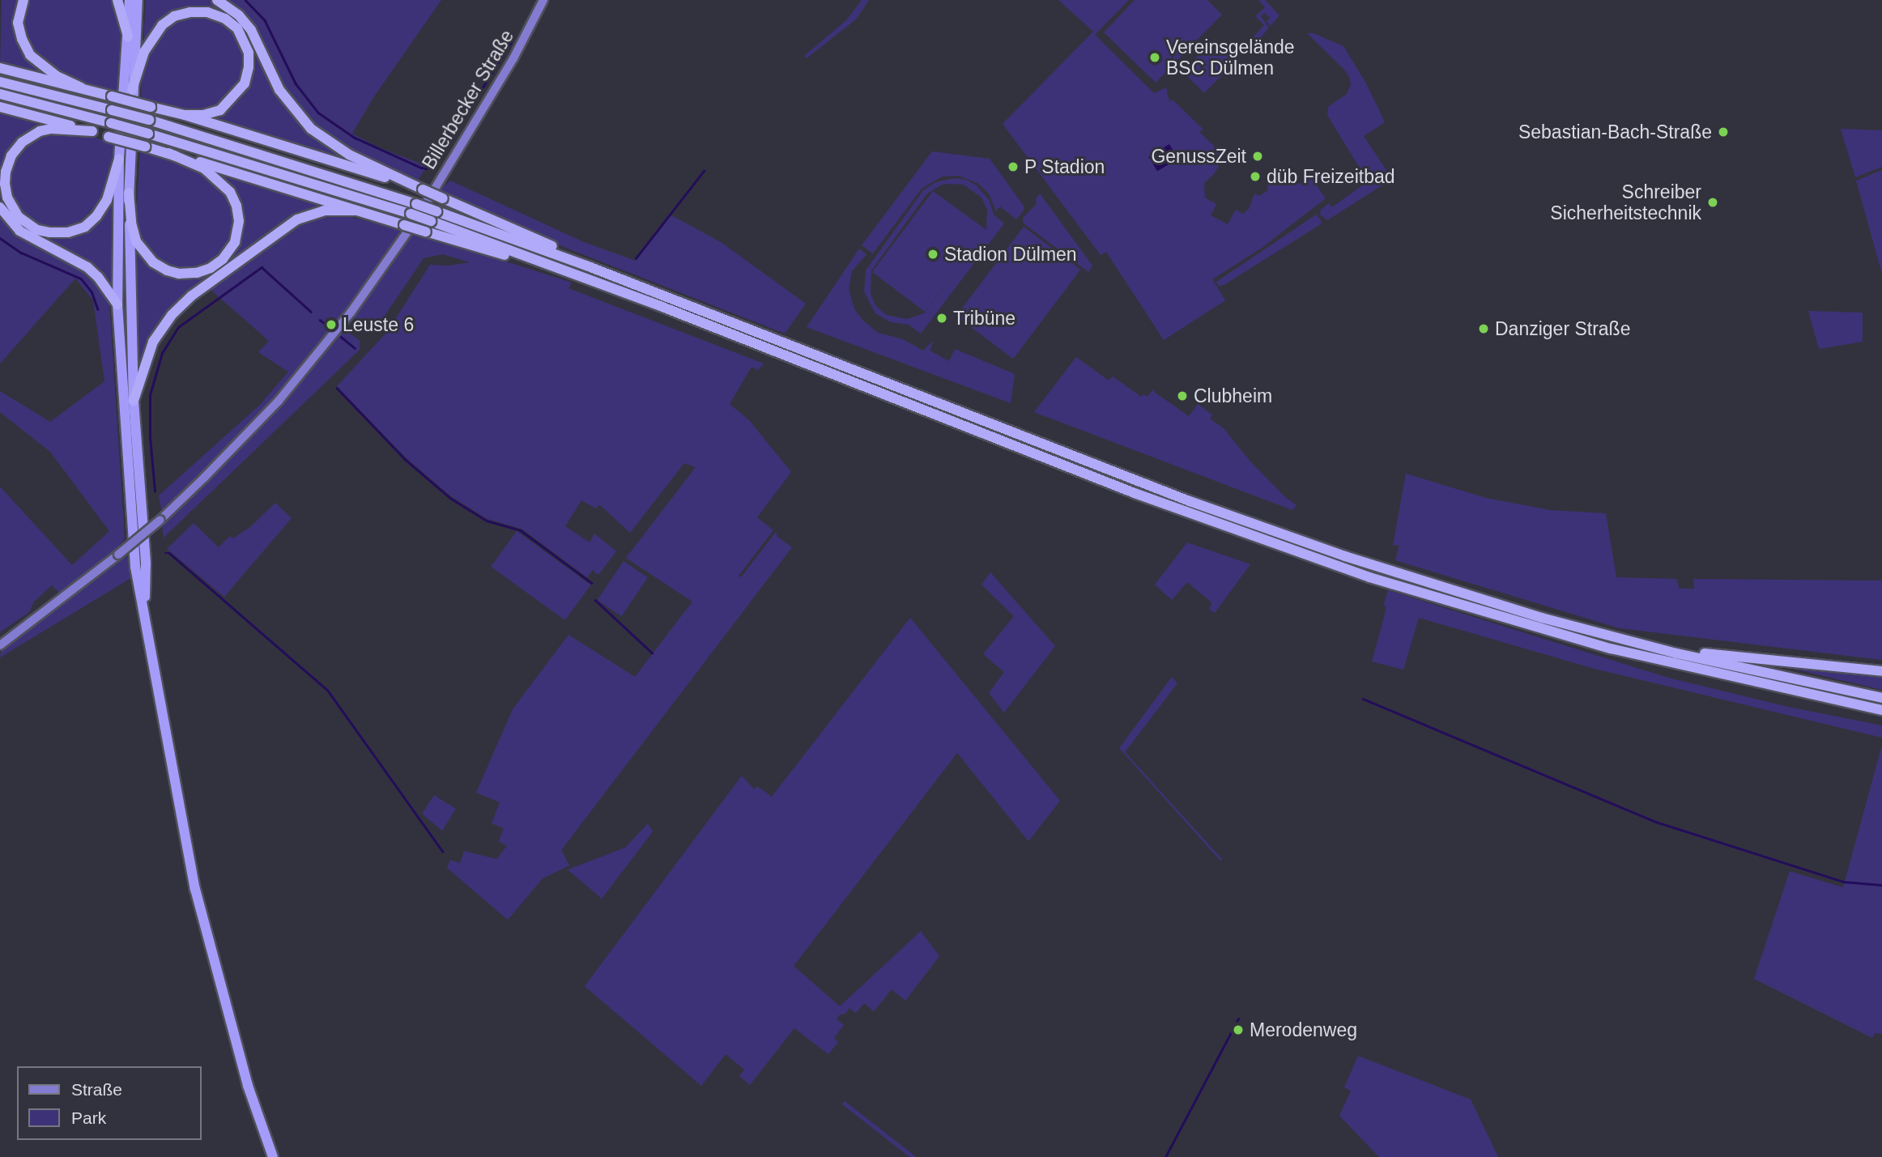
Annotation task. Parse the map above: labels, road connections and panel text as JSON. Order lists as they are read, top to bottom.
{
  "streets": {
    "main road": ["Billerbecker Straße"]
  },
  "places": [
    "Vereinsgelände BSC Dülmen",
    "Sebastian-Bach-Straße",
    "GenussZeit",
    "P Stadion",
    "düb Freizeitbad",
    "Schreiber Sicherheitstechnik",
    "Stadion Dülmen",
    "Tribüne",
    "Leuste 6",
    "Danziger Straße",
    "Clubheim",
    "Merodenweg"
  ],
  "legend": ["Straße", "Park"]
}
